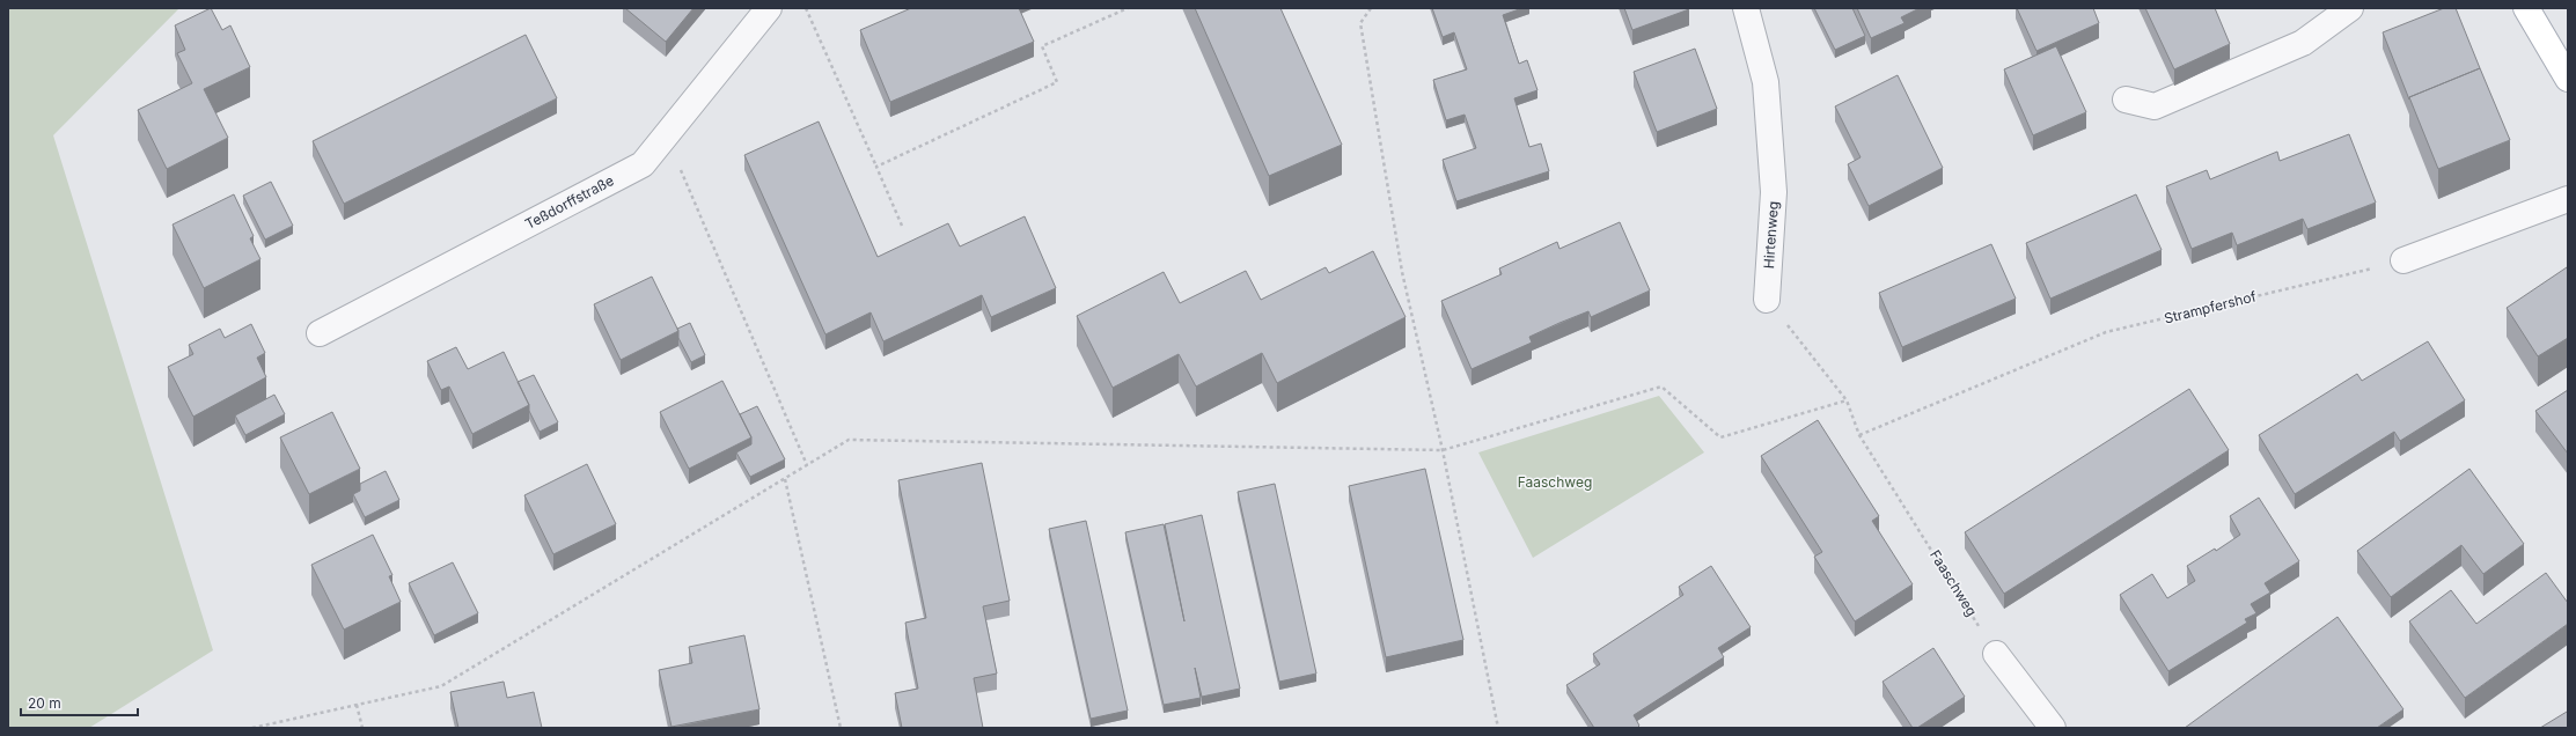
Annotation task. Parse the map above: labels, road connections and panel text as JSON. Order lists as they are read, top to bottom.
{
  "streets": {
    "street": ["Teßdorffstraße", "Hirtenweg"],
    "path": ["Strampfershof", "Faaschweg"]
  },
  "crossings": [
    ["Strampfershof", "Faaschweg"]
  ],
  "parks": ["Faaschweg"],
  "scale_bar": "20 m"
}
